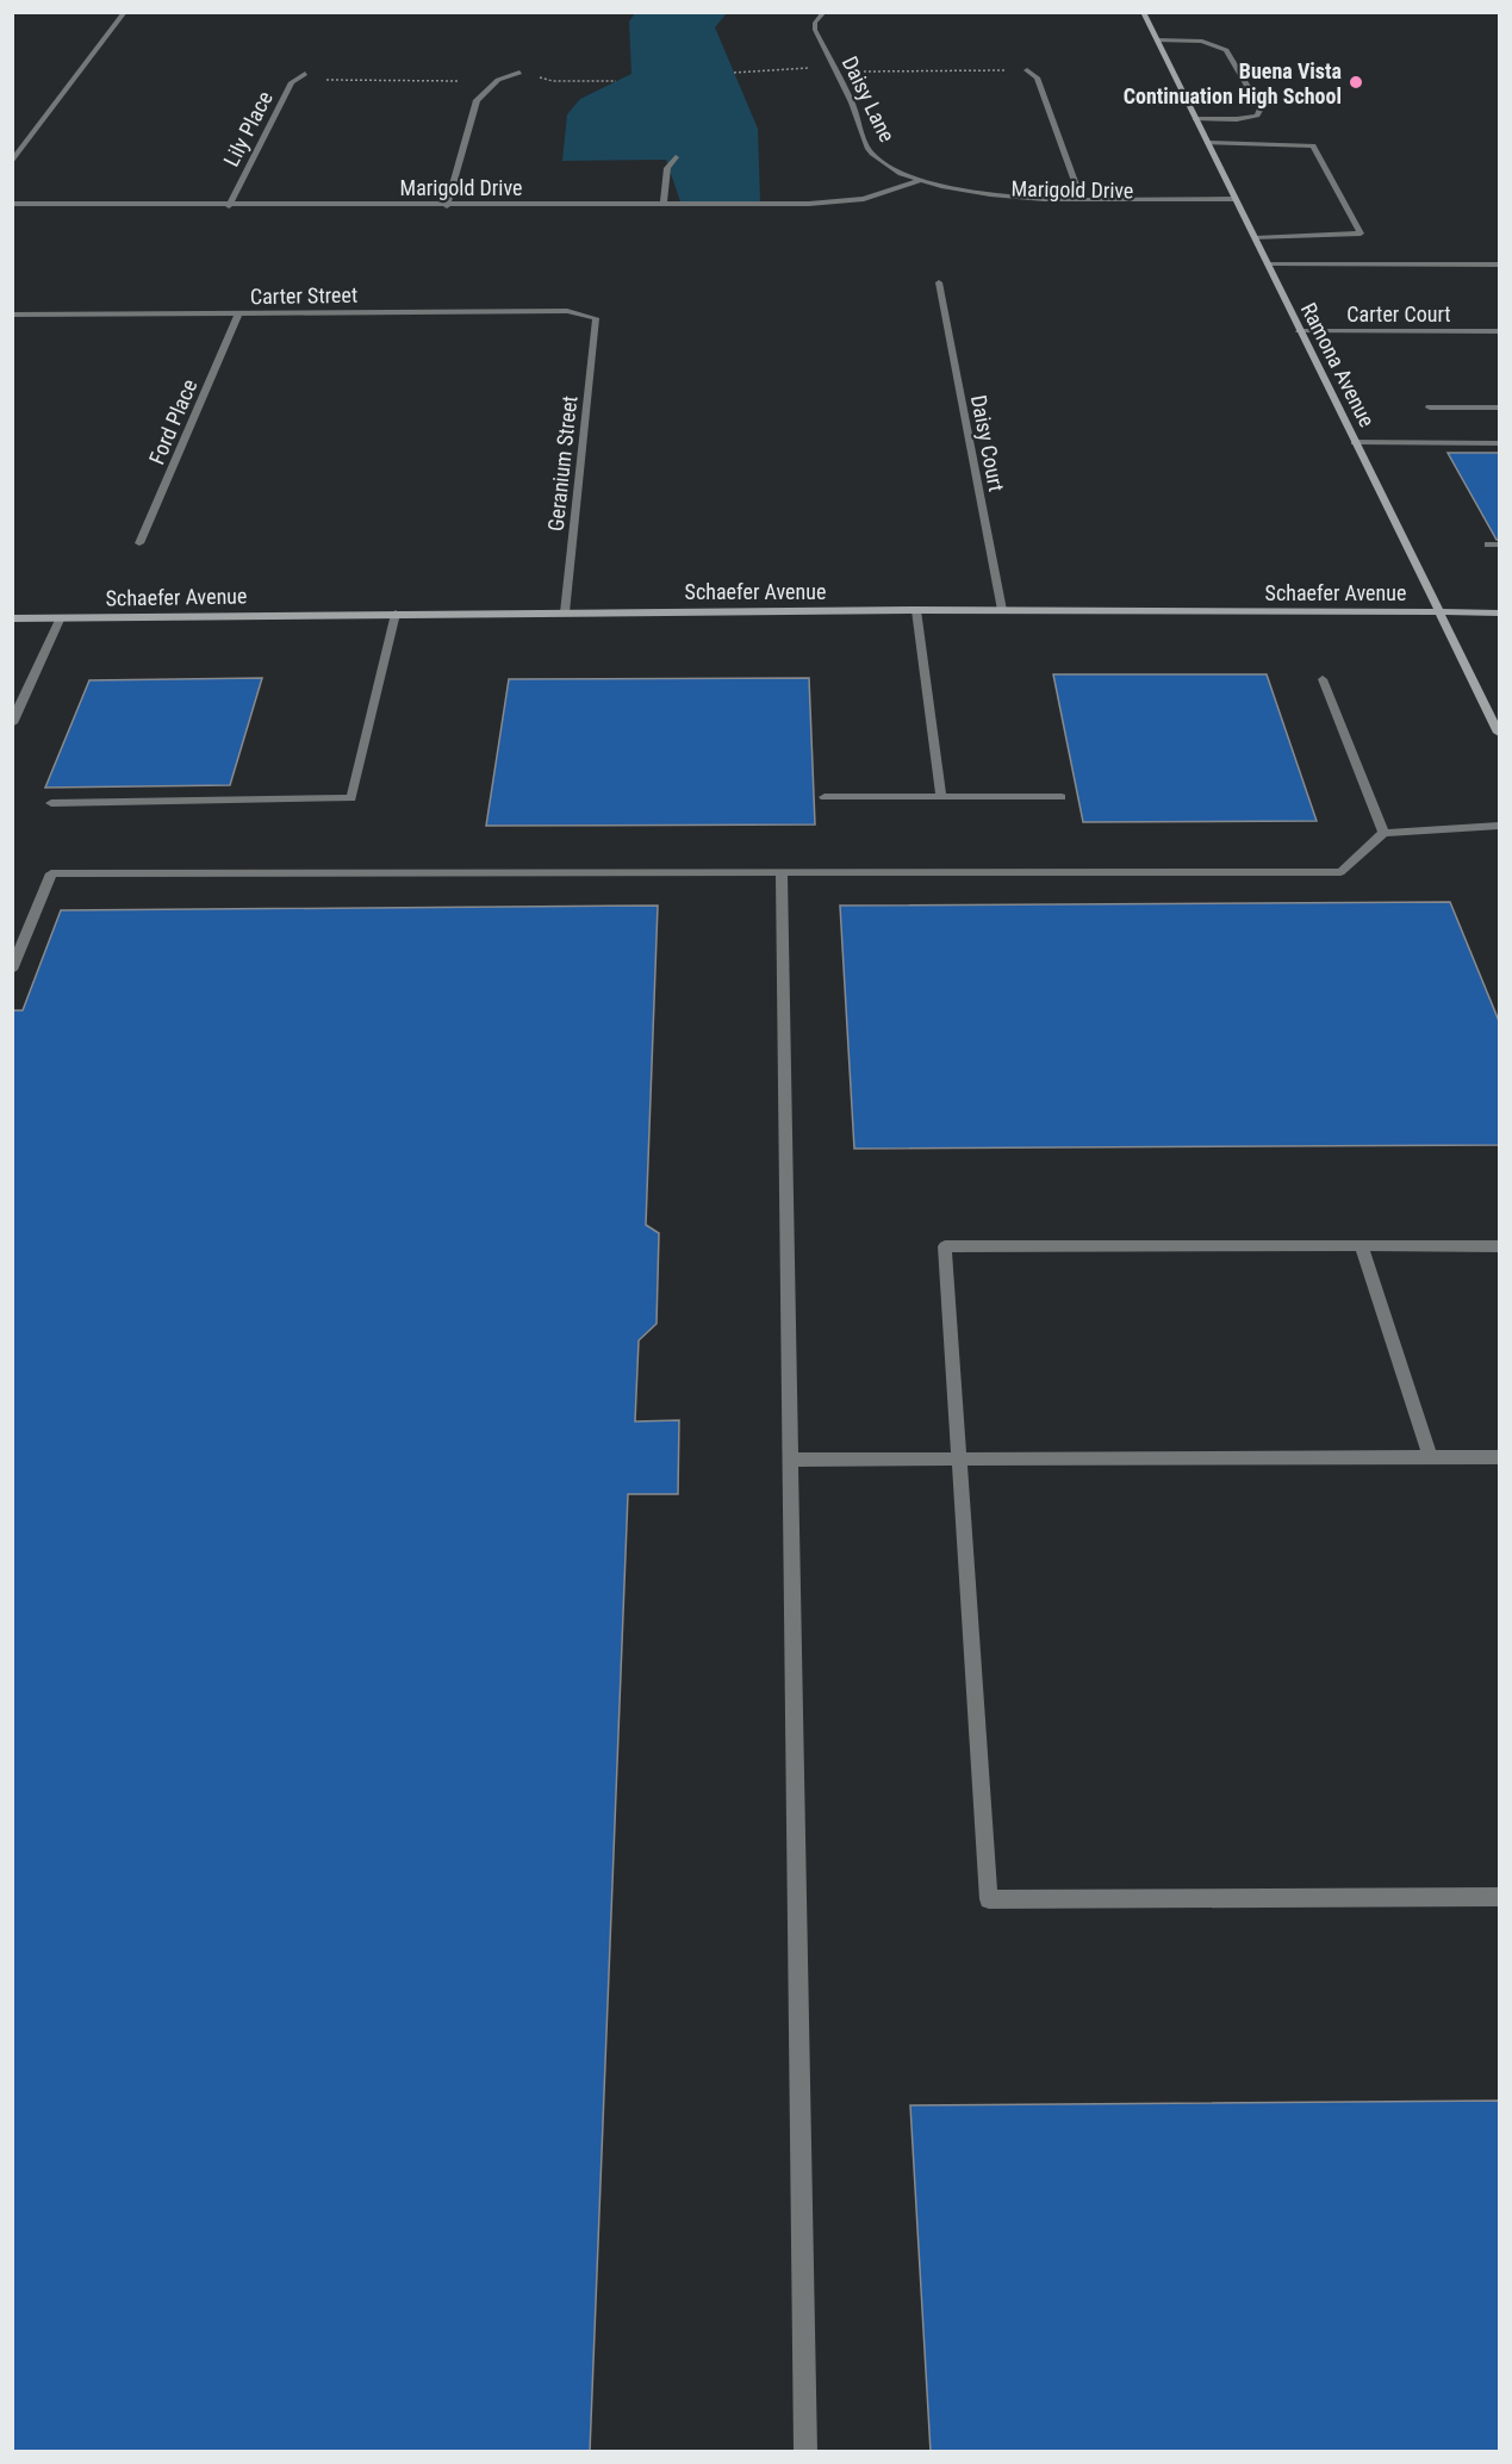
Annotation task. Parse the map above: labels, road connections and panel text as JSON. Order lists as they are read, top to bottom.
{
  "streets": {
    "main road": ["Ramona Avenue", "Schaefer Avenue"],
    "street": [
      "Daisy Lane",
      "Lily Place",
      "Marigold Drive",
      "Carter Street",
      "Carter Court",
      "Ford Place",
      "Daisy Court",
      "Geranium Street"
    ]
  },
  "crossings": [
    ["Daisy Lane", "Marigold Drive"],
    ["Lily Place", "Marigold Drive"],
    ["Marigold Drive", "Ramona Avenue"],
    ["Carter Street", "Ford Place"],
    ["Carter Street", "Geranium Street"],
    ["Carter Court", "Ramona Avenue"],
    ["Ramona Avenue", "Schaefer Avenue"],
    ["Daisy Court", "Schaefer Avenue"],
    ["Geranium Street", "Schaefer Avenue"]
  ],
  "places": ["Buena Vista Continuation High School"]
}
